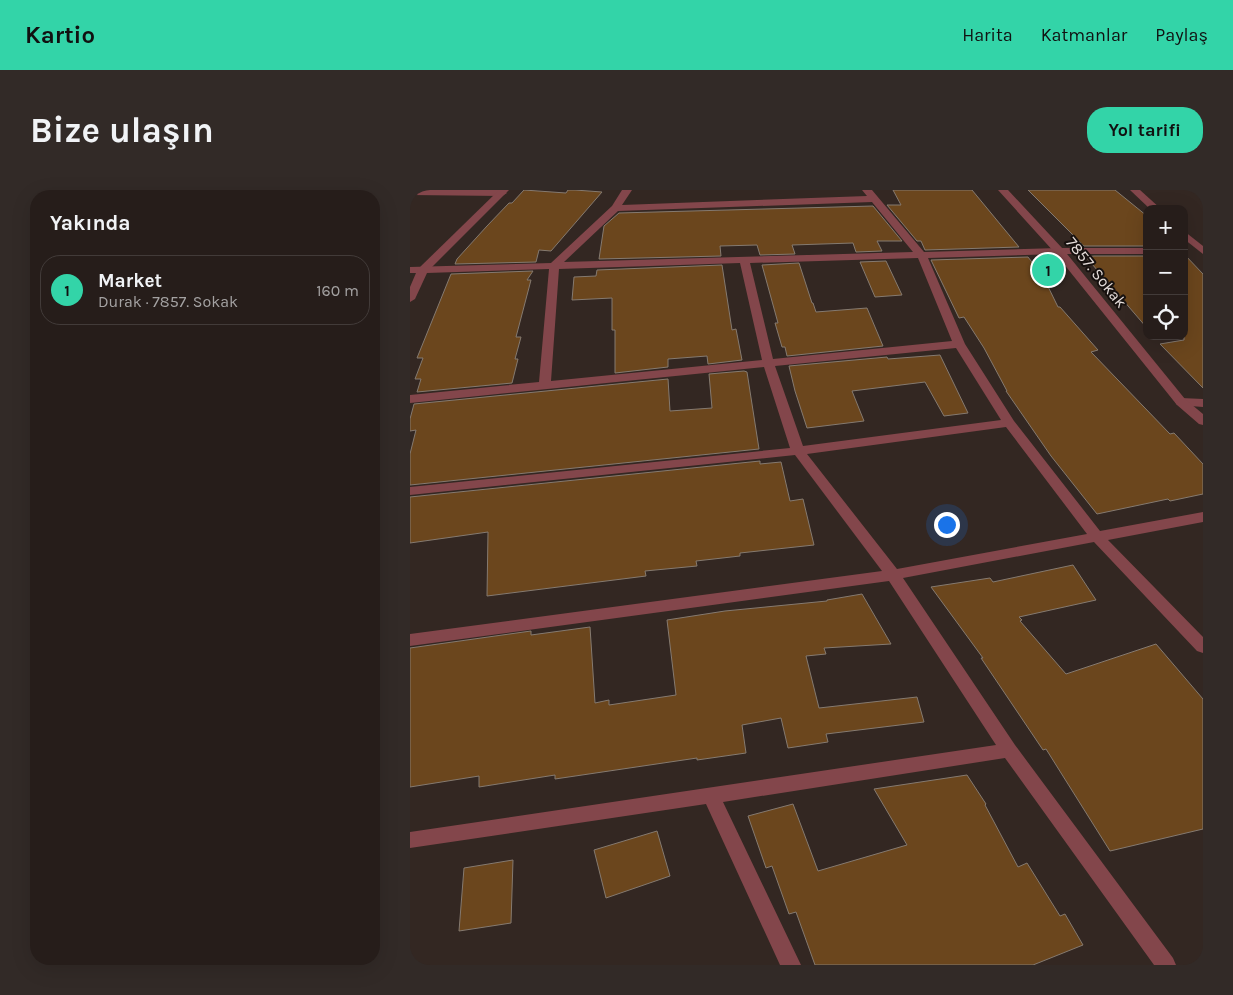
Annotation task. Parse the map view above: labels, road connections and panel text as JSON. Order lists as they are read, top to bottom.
{
  "streets": {
    "street": ["7857. Sokak"]
  },
  "page": {
    "header": "Kartio",
    "nav": ["Harita", "Katmanlar", "Paylaş"],
    "buttons": "Yol tarifi",
    "title": "Bize ulaşın",
    "heading": "Yakında",
    "map_buttons": ["+", "−"],
    "pins": "1",
    "list": [
      {
        "mark": "1",
        "name": "Market",
        "note": "Durak · 7857. Sokak",
        "value": "160 m"
      }
    ]
  }
}
